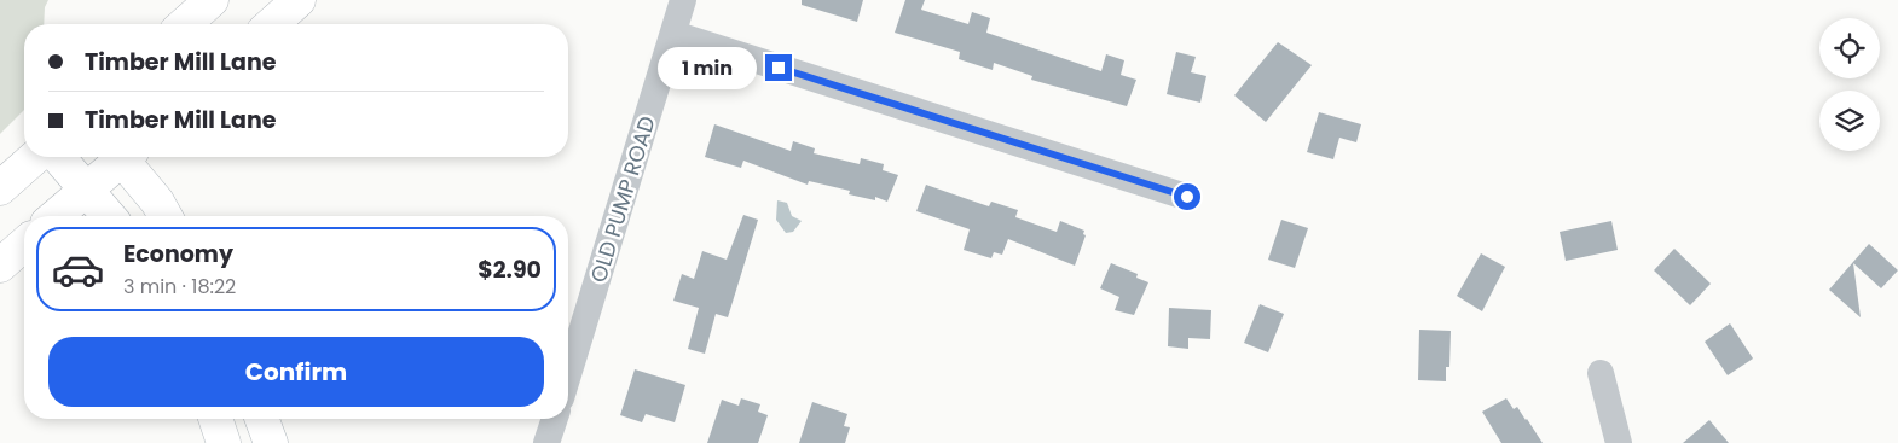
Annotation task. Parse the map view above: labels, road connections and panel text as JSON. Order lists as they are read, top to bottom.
{
  "streets": {
    "street": ["OLD PUMP ROAD"]
  },
  "page": {
    "banner": ["Timber Mill Lane", "Timber Mill Lane"],
    "bubble": "1 min",
    "list": [
      {
        "name": "Economy",
        "note": "3 min · 18:22",
        "value": "$2.90"
      }
    ],
    "buttons": "Confirm"
  }
}
